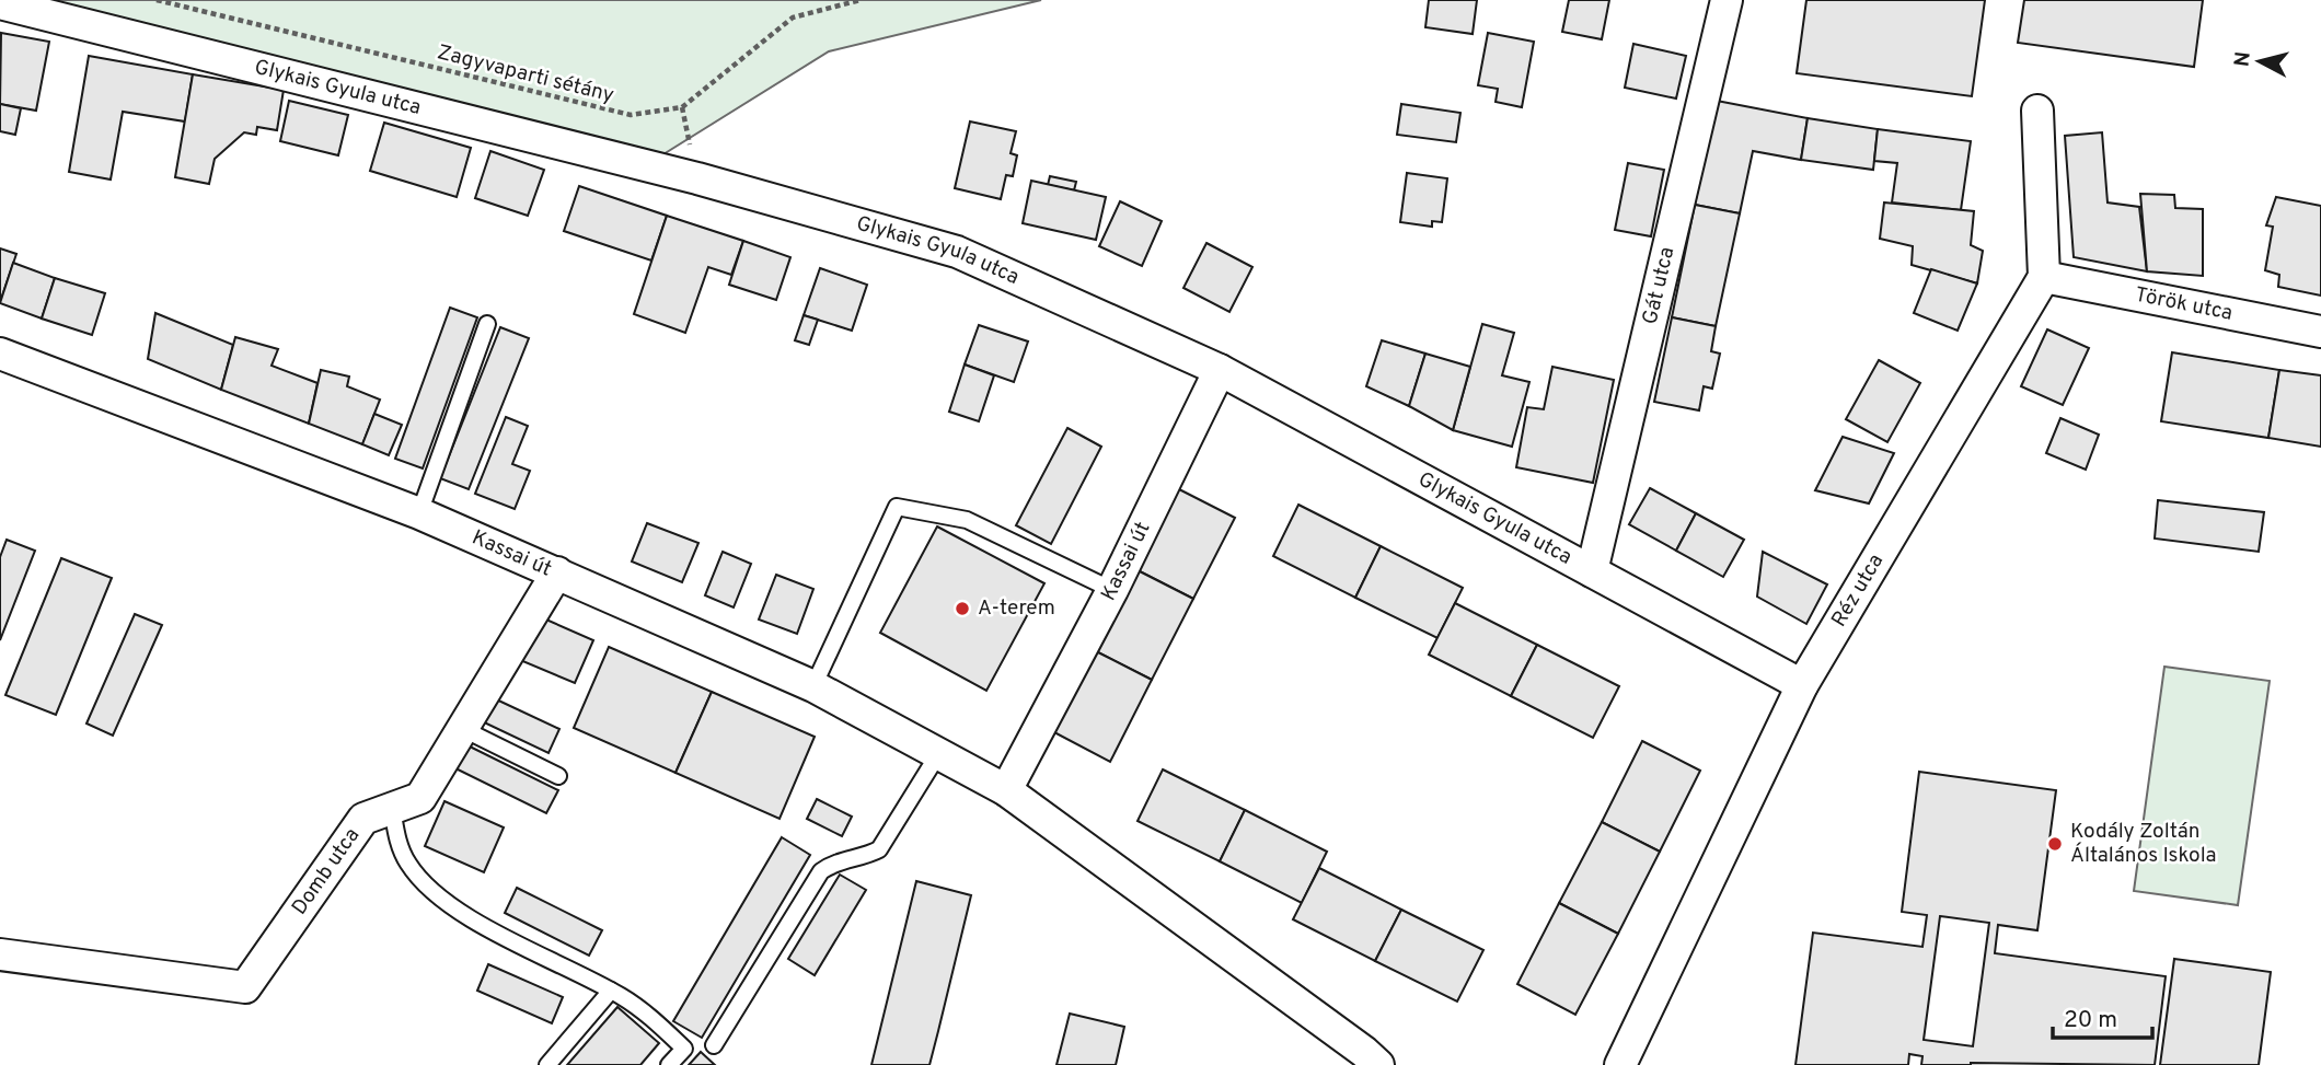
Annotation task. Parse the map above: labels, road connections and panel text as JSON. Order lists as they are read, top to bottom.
{
  "streets": {
    "street": [
      "Glykais Gyula utca",
      "Gát utca",
      "Török utca",
      "Kassai út",
      "Réz utca",
      "Domb utca"
    ],
    "path": ["Zagyvaparti sétány"]
  },
  "crossings": [
    ["Glykais Gyula utca", "Gát utca"],
    ["Glykais Gyula utca", "Kassai út"],
    ["Glykais Gyula utca", "Réz utca"],
    ["Török utca", "Réz utca"],
    ["Kassai út", "Domb utca"]
  ],
  "places": ["A-terem", "Kodály Zoltán Általános Iskola"],
  "scale_bar": "20 m",
  "north": "left"
}
